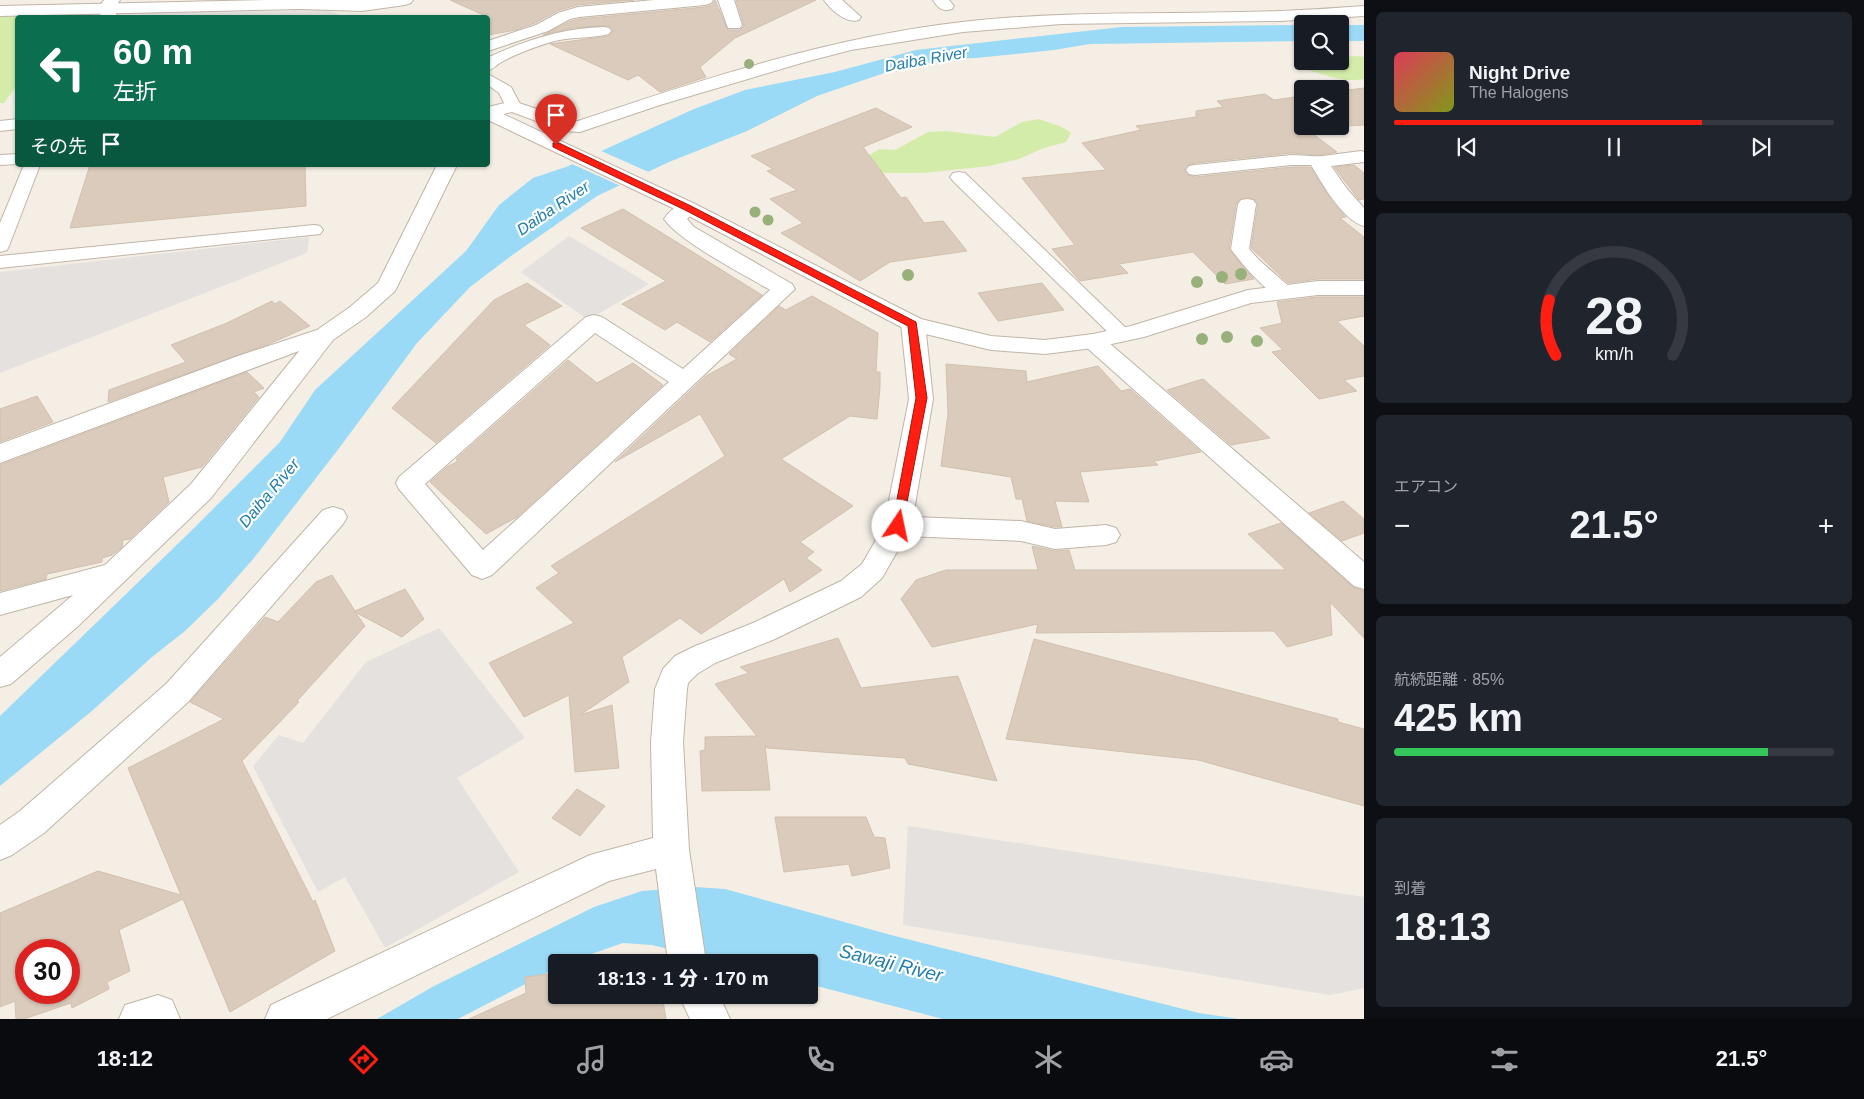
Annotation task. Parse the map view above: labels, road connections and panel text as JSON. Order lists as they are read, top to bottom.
{
  "water": ["Daiba River", "Sawaji River"],
  "page": {
    "turn": ["60 m", "左折"],
    "song": ["Night Drive", "The Halogens"],
    "then": "その先",
    "tile": [
      "エアコン",
      ["航続距離 · 85%", "425 km"],
      ["到着", "18:13"]
    ],
    "heat": ["−", "21.5°", "+"],
    "limit": "30",
    "trip": "18:13 · 1 分 · 170 m",
    "tabs": ["18:12", "21.5°"],
    "gauge": ["28", "km/h"]
  }
}
